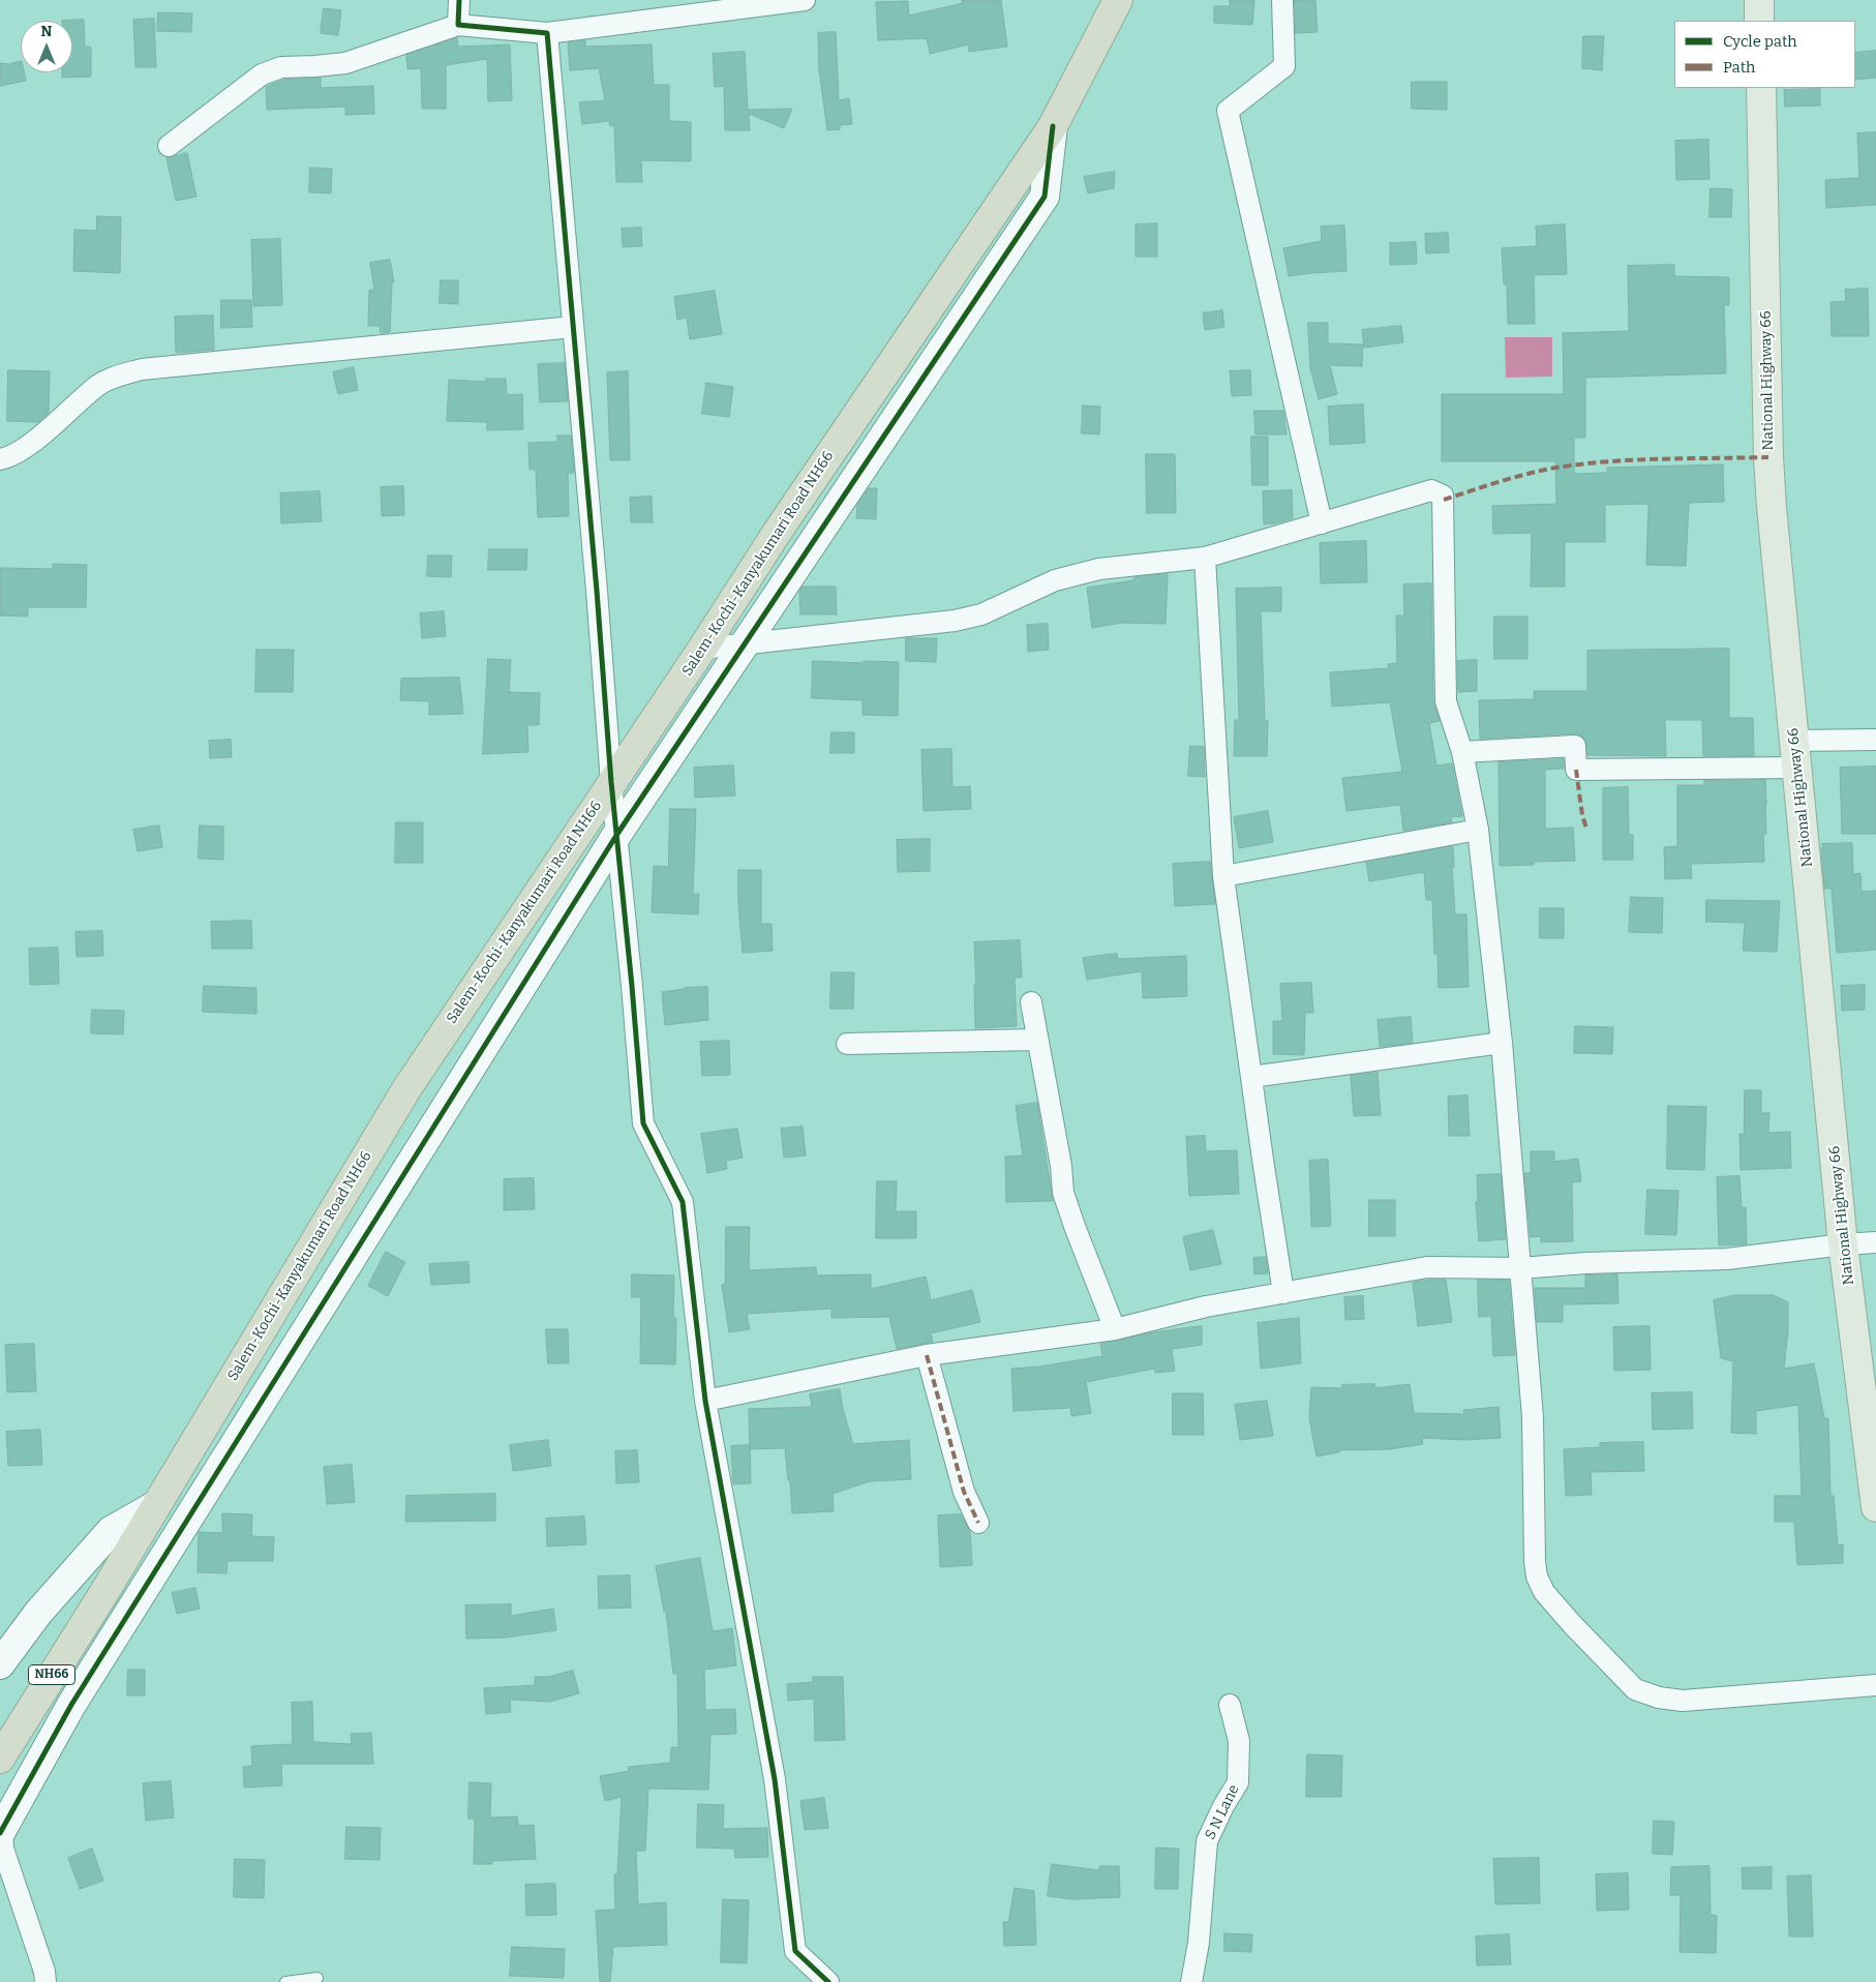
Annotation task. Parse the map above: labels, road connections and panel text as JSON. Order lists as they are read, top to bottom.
{
  "streets": {
    "highway": ["Salem-Kochi-Kanyakumari Road NH66", "NH66"],
    "main road": ["National Highway 66"],
    "street": ["S N Lane"]
  },
  "legend": ["Cycle path", "Path"],
  "north": "top"
}
